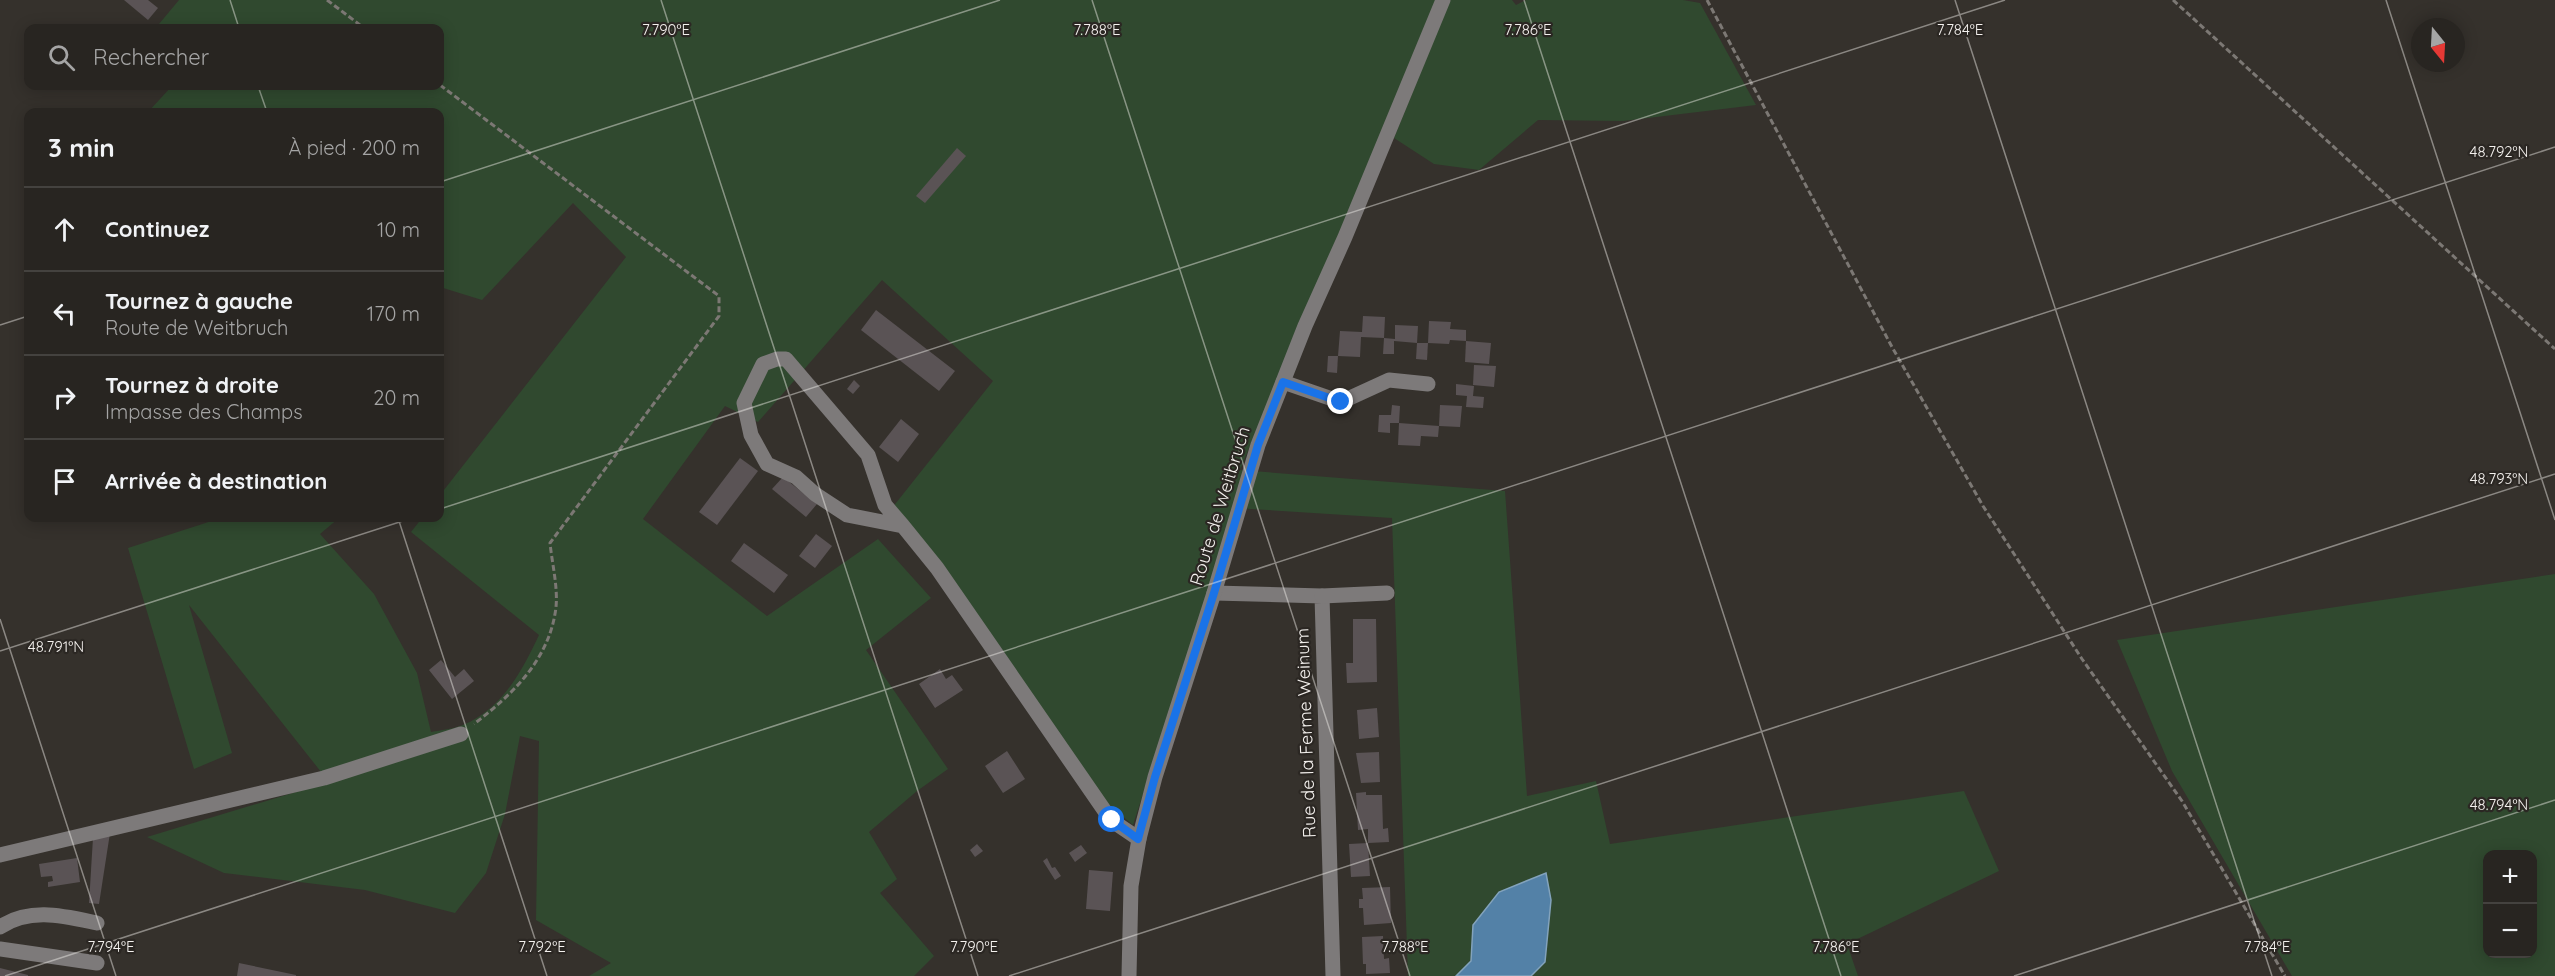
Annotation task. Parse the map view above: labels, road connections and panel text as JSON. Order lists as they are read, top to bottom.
{
  "streets": {
    "street": ["Route de Weitbruch", "Rue de la Ferme Weinum"]
  },
  "north": "bottom",
  "page": {
    "search": "Rechercher",
    "heading": ["3 min", "À pied · 200 m"],
    "list": [
      ["Continuez", "10 m"],
      ["Tournez à gauche", "Route de Weitbruch", "170 m"],
      ["Tournez à droite", "Impasse des Champs", "20 m"],
      "Arrivée à destination"
    ],
    "map_buttons": ["+", "−"]
  },
  "coordinates": [
    "7.790°E",
    "7.788°E",
    "7.786°E",
    "7.784°E",
    "48.792°N",
    "48.793°N",
    "48.791°N",
    "48.794°N",
    "7.794°E",
    "7.792°E"
  ]
}
